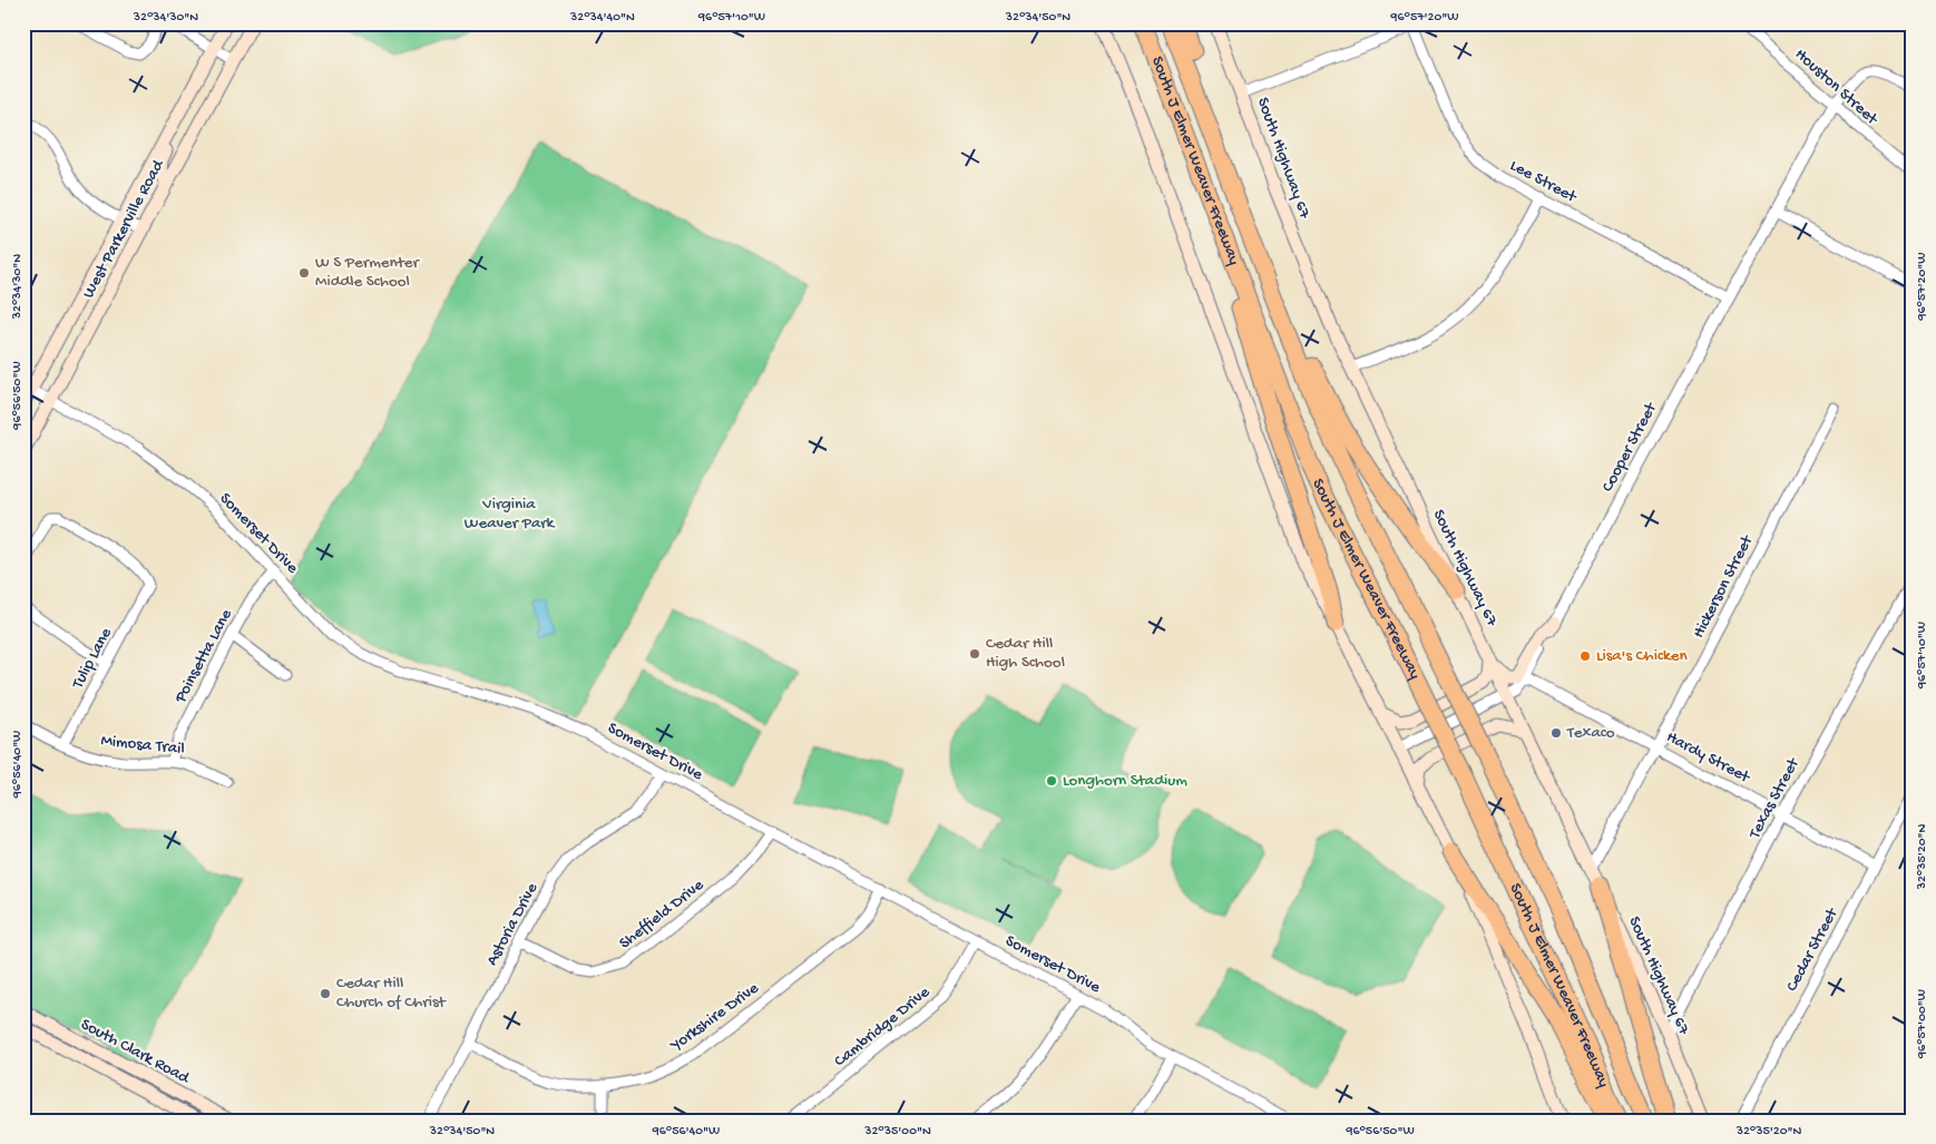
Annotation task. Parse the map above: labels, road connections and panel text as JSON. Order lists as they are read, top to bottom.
{
  "streets": {
    "highway": ["South J Elmer Weaver Freeway"],
    "main road": ["South Highway 67", "West Parkerville Road", "South Clark Road"],
    "street": [
      "Houston Street",
      "Lee Street",
      "Cooper Street",
      "Somerset Drive",
      "Hickerson Street",
      "Poinsetta Lane",
      "Tulip Lane",
      "Mimosa Trail",
      "Hardy Street",
      "Texas Street",
      "Sheffield Drive",
      "Astoria Drive",
      "Cedar Street",
      "Yorkshire Drive",
      "Cambridge Drive"
    ]
  },
  "crossings": [
    ["Houston Street", "Cooper Street"],
    ["South Highway 67", "Cooper Street"],
    ["South Highway 67", "Hickerson Street"],
    ["South Highway 67", "Texas Street"],
    ["Lee Street", "Cooper Street"],
    ["West Parkerville Road", "Somerset Drive"],
    ["Cooper Street", "Hardy Street"],
    ["Somerset Drive", "Poinsetta Lane"],
    ["Somerset Drive", "Sheffield Drive"],
    ["Somerset Drive", "Astoria Drive"],
    ["Somerset Drive", "Yorkshire Drive"],
    ["Somerset Drive", "Cambridge Drive"],
    ["Hickerson Street", "Hardy Street"],
    ["Poinsetta Lane", "Mimosa Trail"],
    ["Tulip Lane", "Mimosa Trail"],
    ["Hardy Street", "Texas Street"],
    ["Hardy Street", "Cedar Street"],
    ["Sheffield Drive", "Astoria Drive"],
    ["Astoria Drive", "Yorkshire Drive"]
  ],
  "parks": ["Virginia Weaver Park"],
  "places": [
    "W S Permenter Middle School",
    "Cedar Hill High School",
    "Lisa's Chicken",
    "Texaco",
    "Longhorn Stadium",
    "Cedar Hill Church of Christ"
  ],
  "coordinates": [
    "32°34'30\"N",
    "32°34'40\"N",
    "96°57'10\"W",
    "32°34'50\"N",
    "96°57'20\"W",
    "96°56'50\"W",
    "96°56'40\"W",
    "32°35'20\"N",
    "96°57'00\"W",
    "32°35'00\"N"
  ]
}
